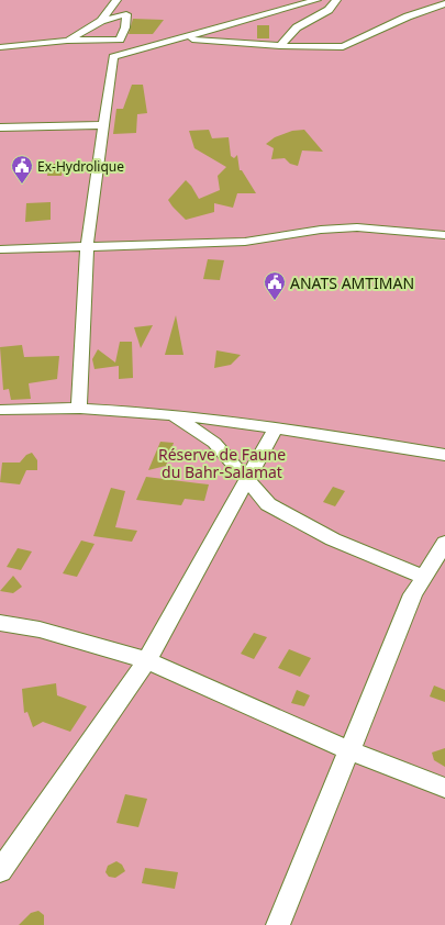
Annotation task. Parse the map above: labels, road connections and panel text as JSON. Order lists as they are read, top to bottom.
{
  "parks": ["Réserve de Faune du Bahr-Salamat"],
  "places": {
    "public building": ["Ex-Hydrolique", "ANATS AMTIMAN"]
  }
}
